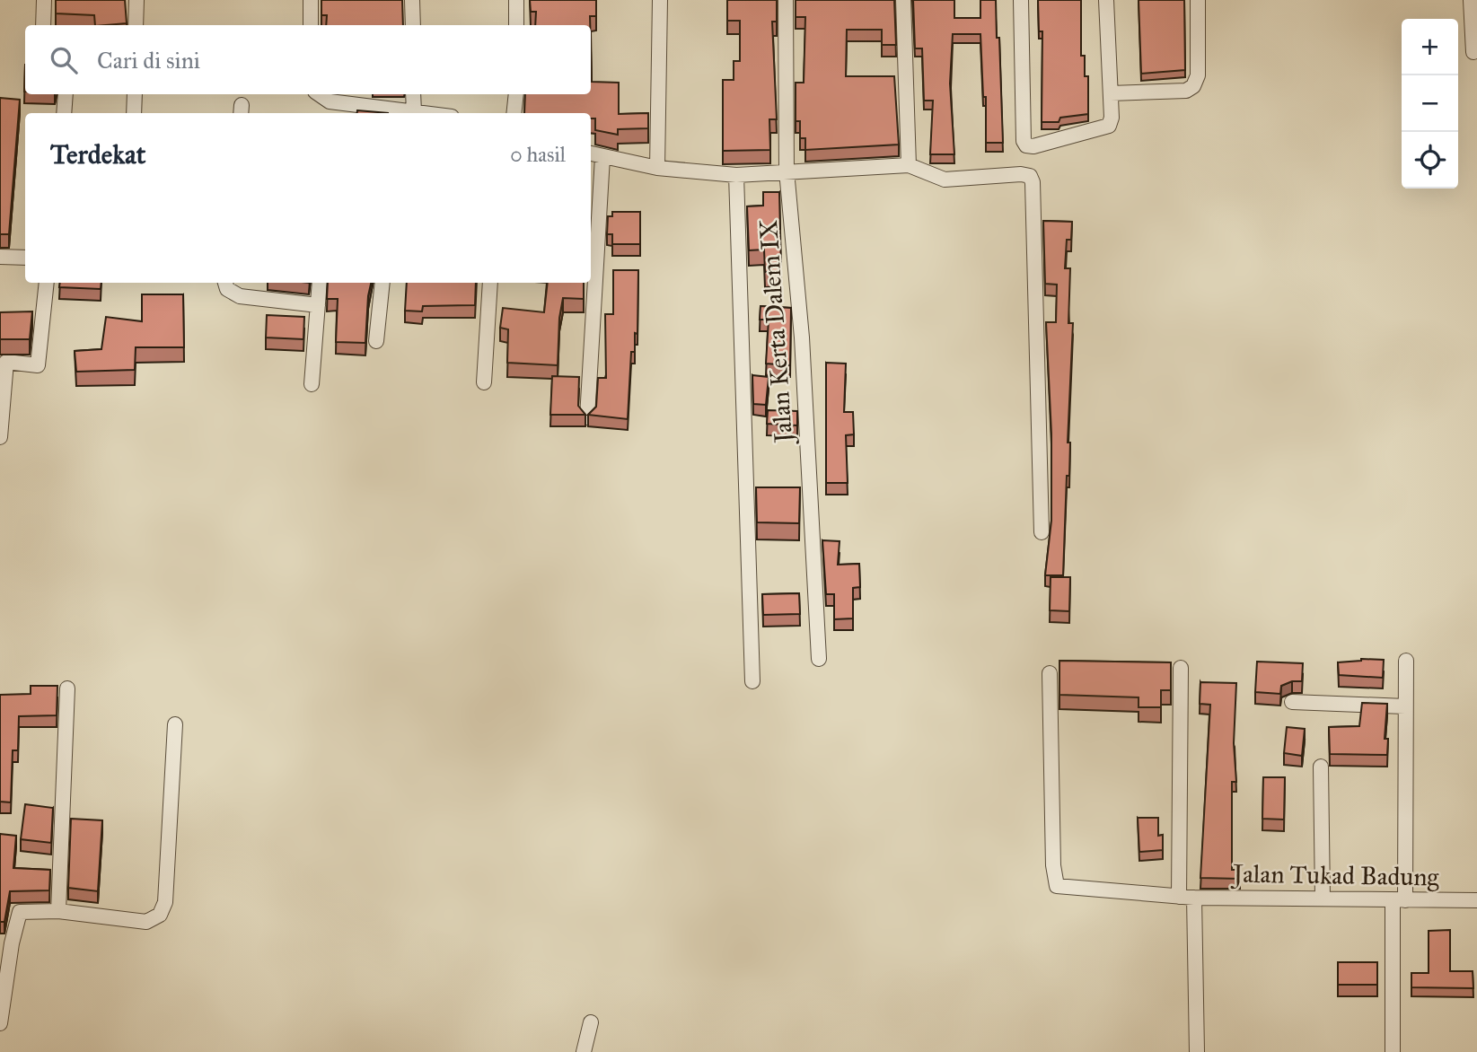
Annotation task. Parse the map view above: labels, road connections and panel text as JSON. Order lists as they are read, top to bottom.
{
  "streets": {
    "street": ["Jalan Kerta Dalem IX", "Jalan Tukad Badung"]
  },
  "page": {
    "map_buttons": ["+", "−"],
    "search": "Cari di sini",
    "heading": ["Terdekat", "0 hasil"]
  }
}
